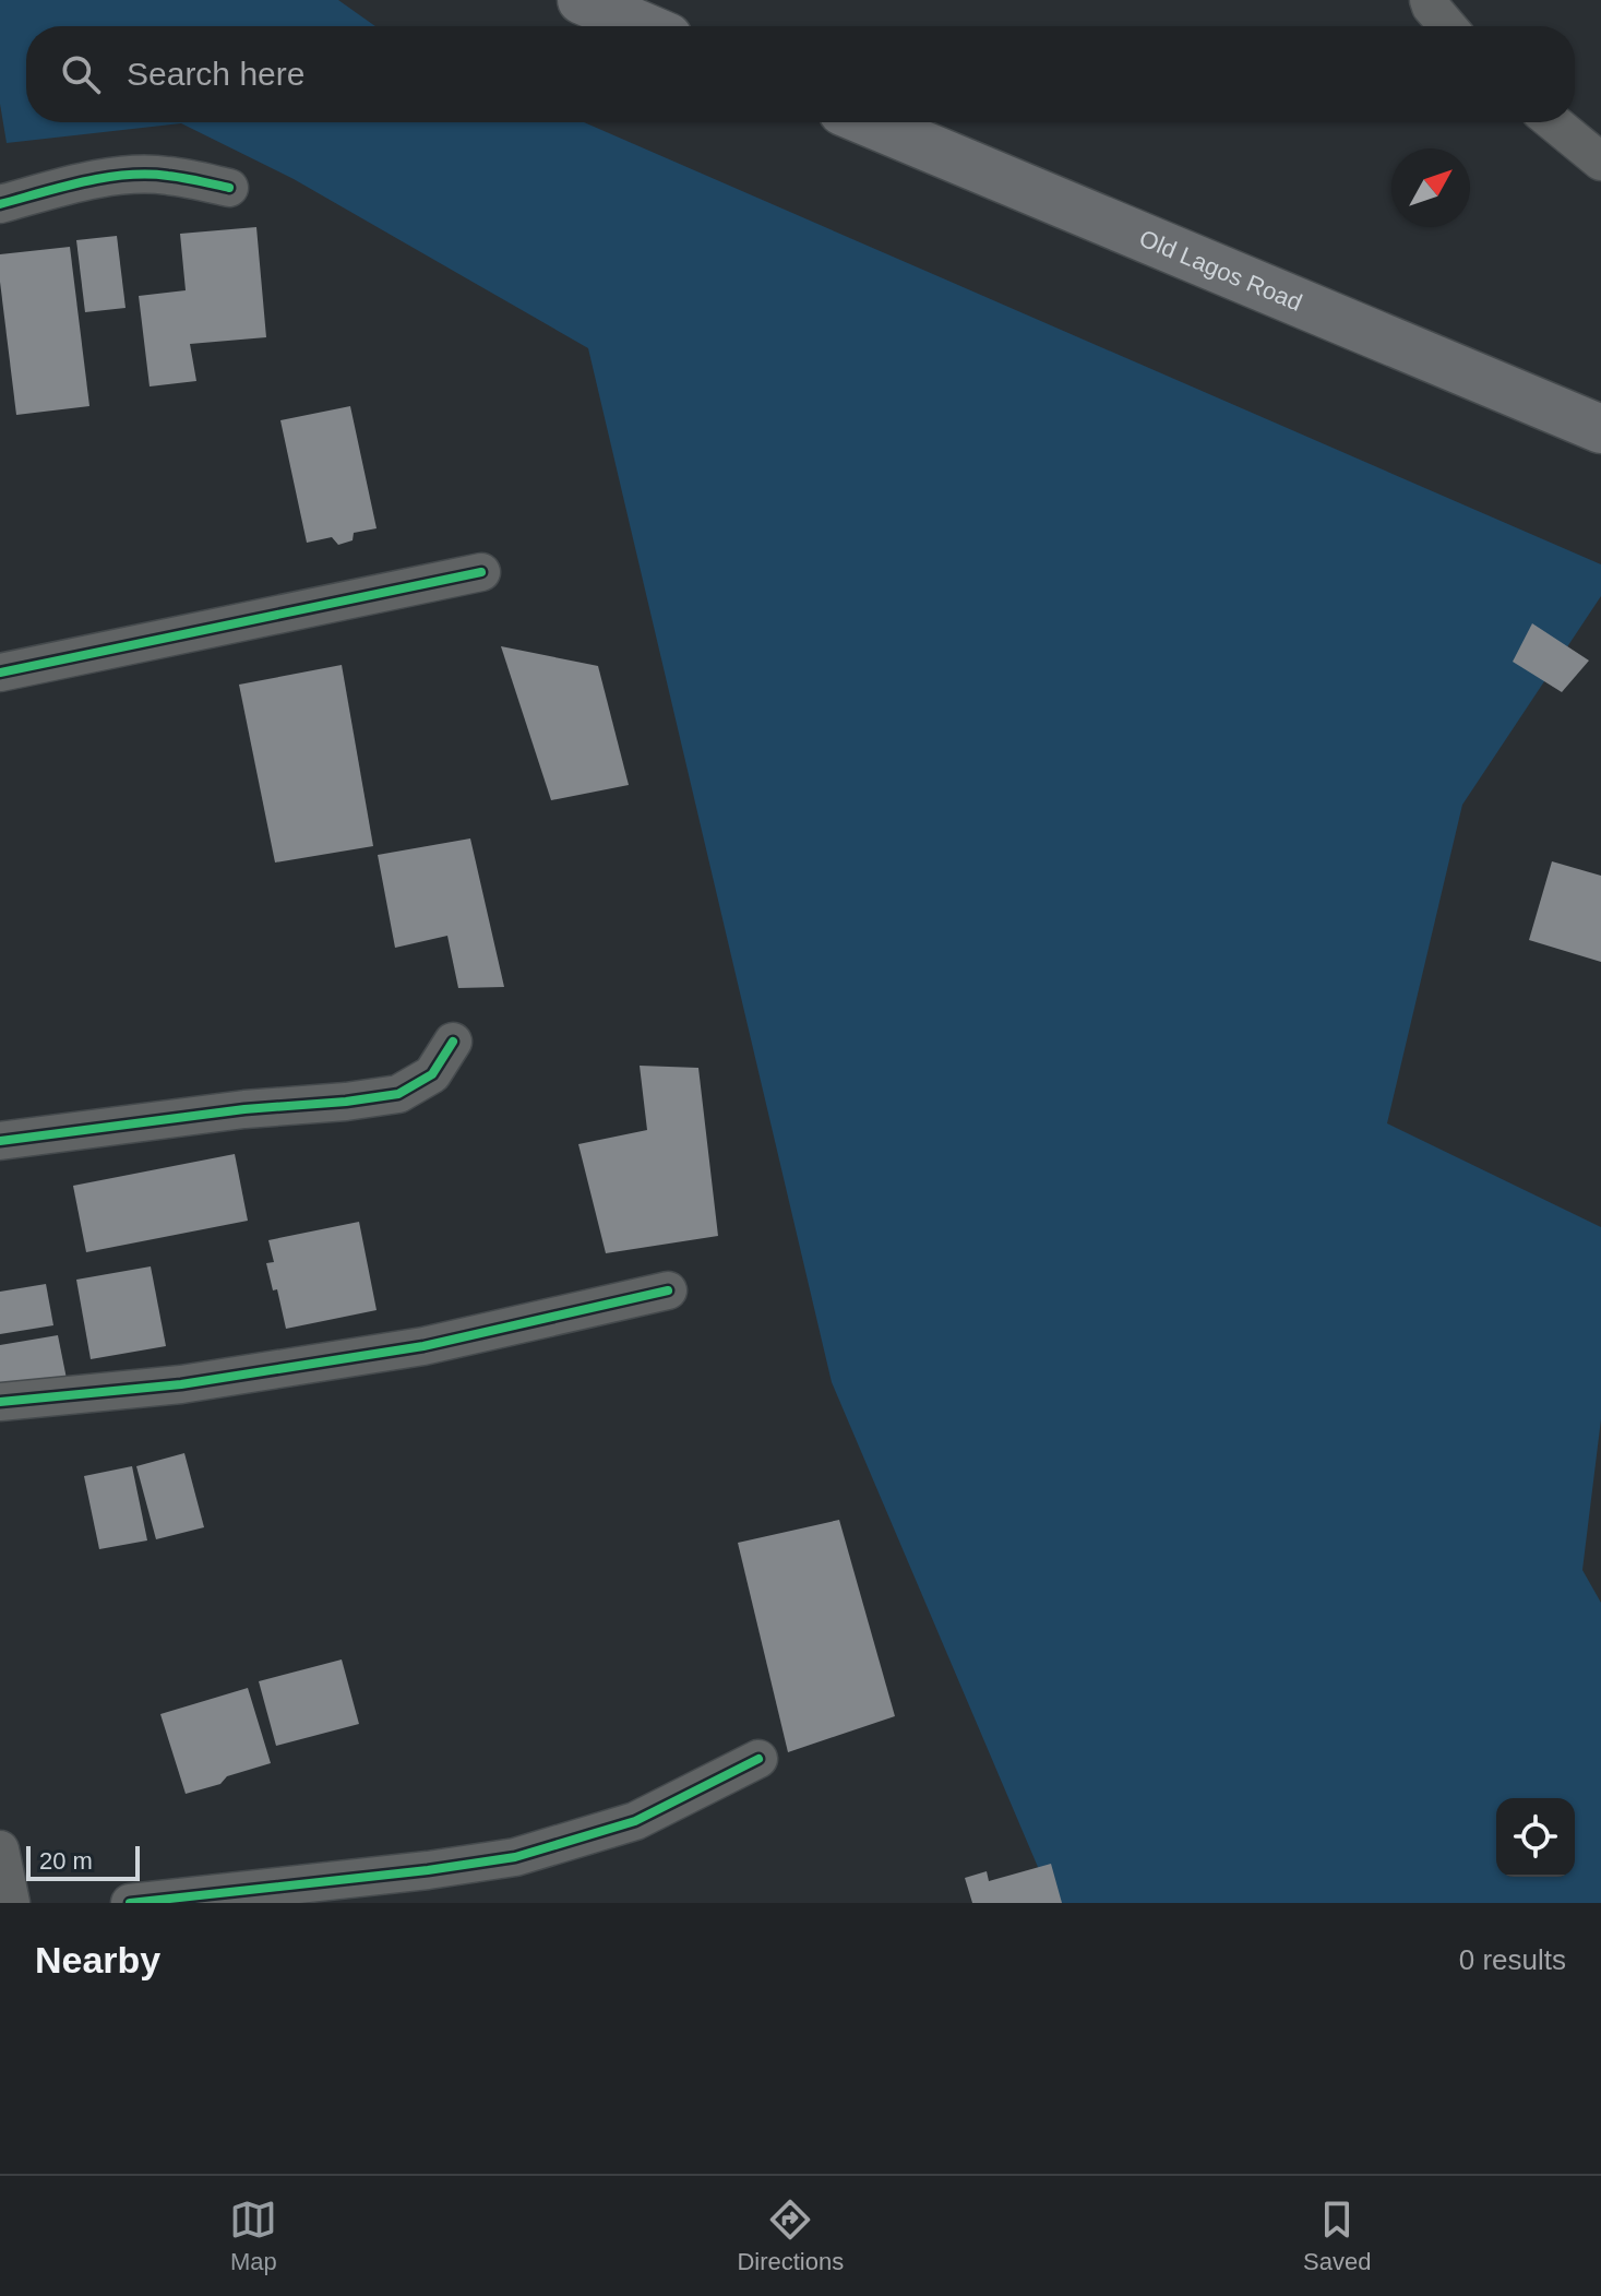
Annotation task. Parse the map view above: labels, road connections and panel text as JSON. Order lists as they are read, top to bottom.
{
  "streets": {
    "main road": ["Old Lagos Road"]
  },
  "scale_bar": "20 m",
  "north": "top right",
  "page": {
    "search": "Search here",
    "scale": "20 m",
    "heading": ["Nearby", "0 results"],
    "nav": ["Map", "Directions", "Saved"]
  }
}
